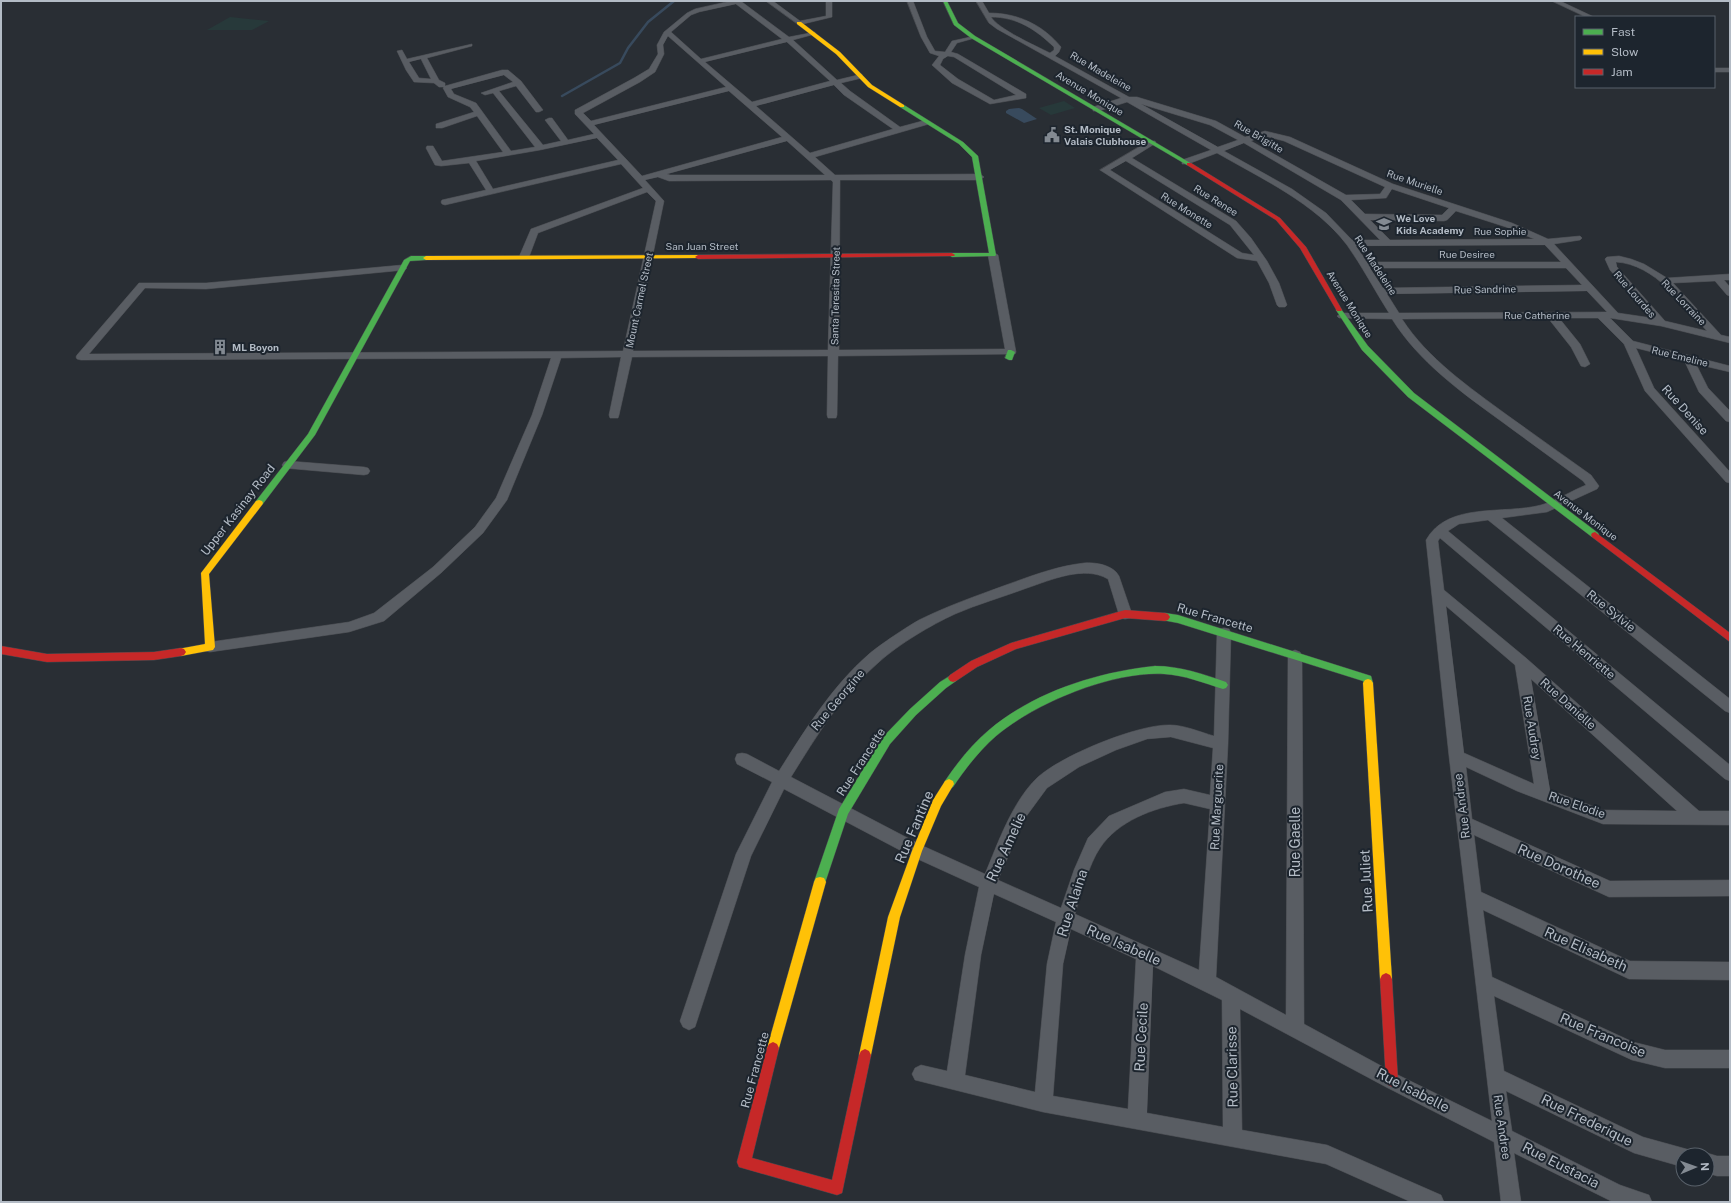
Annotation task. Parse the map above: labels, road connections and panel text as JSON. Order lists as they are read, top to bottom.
{
  "streets": {
    "street": [
      "Rue Madeleine",
      "Avenue Monique",
      "Rue Brigitte",
      "Rue Murielle",
      "Rue Renee",
      "Rue Monette",
      "Rue Sophie",
      "San Juan Street",
      "Rue Desiree",
      "Rue Sandrine",
      "Rue Lourdes",
      "Santa Teresita Street",
      "Mount Carmel Street",
      "Rue Lorraine",
      "Rue Catherine",
      "Rue Emeline",
      "Rue Denise",
      "Upper Kasinay Road",
      "Rue Sylvie",
      "Rue Francette",
      "Rue Henriette",
      "Rue Georgine",
      "Rue Danielle",
      "Rue Audrey",
      "Rue Elodie",
      "Rue Andree",
      "Rue Marguerite",
      "Rue Fantine",
      "Rue Gaelle",
      "Rue Amelie",
      "Rue Dorothee",
      "Rue Juliet",
      "Rue Alaina",
      "Rue Isabelle",
      "Rue Elisabeth",
      "Rue Francoise",
      "Rue Cecile",
      "Rue Clarisse",
      "Rue Frederique",
      "Rue Eustacia"
    ]
  },
  "crossings": [
    ["Rue Madeleine", "Avenue Monique"],
    ["Rue Madeleine", "Rue Brigitte"],
    ["Rue Madeleine", "Rue Murielle"],
    ["Rue Madeleine", "Rue Sophie"],
    ["Rue Madeleine", "Rue Desiree"],
    ["Rue Madeleine", "Rue Sandrine"],
    ["Rue Madeleine", "Rue Catherine"],
    ["Avenue Monique", "Rue Brigitte"],
    ["Avenue Monique", "Rue Murielle"],
    ["Avenue Monique", "Rue Catherine"],
    ["Rue Brigitte", "Rue Murielle"],
    ["Rue Brigitte", "Rue Sophie"],
    ["Rue Murielle", "Rue Sophie"],
    ["Rue Murielle", "Rue Desiree"],
    ["Rue Murielle", "Rue Sandrine"],
    ["Rue Murielle", "Rue Catherine"],
    ["Rue Renee", "Rue Monette"],
    ["San Juan Street", "Santa Teresita Street"],
    ["San Juan Street", "Mount Carmel Street"],
    ["San Juan Street", "Upper Kasinay Road"],
    ["Rue Lourdes", "Rue Lorraine"],
    ["Rue Lourdes", "Rue Catherine"],
    ["Rue Lorraine", "Rue Catherine"],
    ["Rue Catherine", "Rue Denise"],
    ["Rue Emeline", "Rue Denise"],
    ["Rue Francette", "Rue Georgine"],
    ["Rue Francette", "Rue Marguerite"],
    ["Rue Francette", "Rue Fantine"],
    ["Rue Francette", "Rue Gaelle"],
    ["Rue Francette", "Rue Juliet"],
    ["Rue Francette", "Rue Isabelle"],
    ["Rue Henriette", "Rue Andree"],
    ["Rue Georgine", "Rue Isabelle"],
    ["Rue Danielle", "Rue Audrey"],
    ["Rue Danielle", "Rue Elodie"],
    ["Rue Danielle", "Rue Andree"],
    ["Rue Audrey", "Rue Elodie"],
    ["Rue Elodie", "Rue Andree"],
    ["Rue Andree", "Rue Dorothee"],
    ["Rue Andree", "Rue Isabelle"],
    ["Rue Andree", "Rue Elisabeth"],
    ["Rue Andree", "Rue Francoise"],
    ["Rue Andree", "Rue Frederique"],
    ["Rue Andree", "Rue Eustacia"],
    ["Rue Marguerite", "Rue Fantine"],
    ["Rue Marguerite", "Rue Amelie"],
    ["Rue Marguerite", "Rue Alaina"],
    ["Rue Marguerite", "Rue Isabelle"],
    ["Rue Fantine", "Rue Isabelle"],
    ["Rue Gaelle", "Rue Isabelle"],
    ["Rue Amelie", "Rue Isabelle"],
    ["Rue Juliet", "Rue Isabelle"],
    ["Rue Alaina", "Rue Isabelle"],
    ["Rue Isabelle", "Rue Cecile"],
    ["Rue Isabelle", "Rue Clarisse"],
    ["Rue Isabelle", "Rue Eustacia"]
  ],
  "places": {
    "public building": ["St. Monique Valais Clubhouse"],
    "school or university": ["We Love Kids Academy"],
    "building": ["ML Boyon"]
  },
  "legend": ["Fast", "Slow", "Jam"],
  "north": "right"
}
